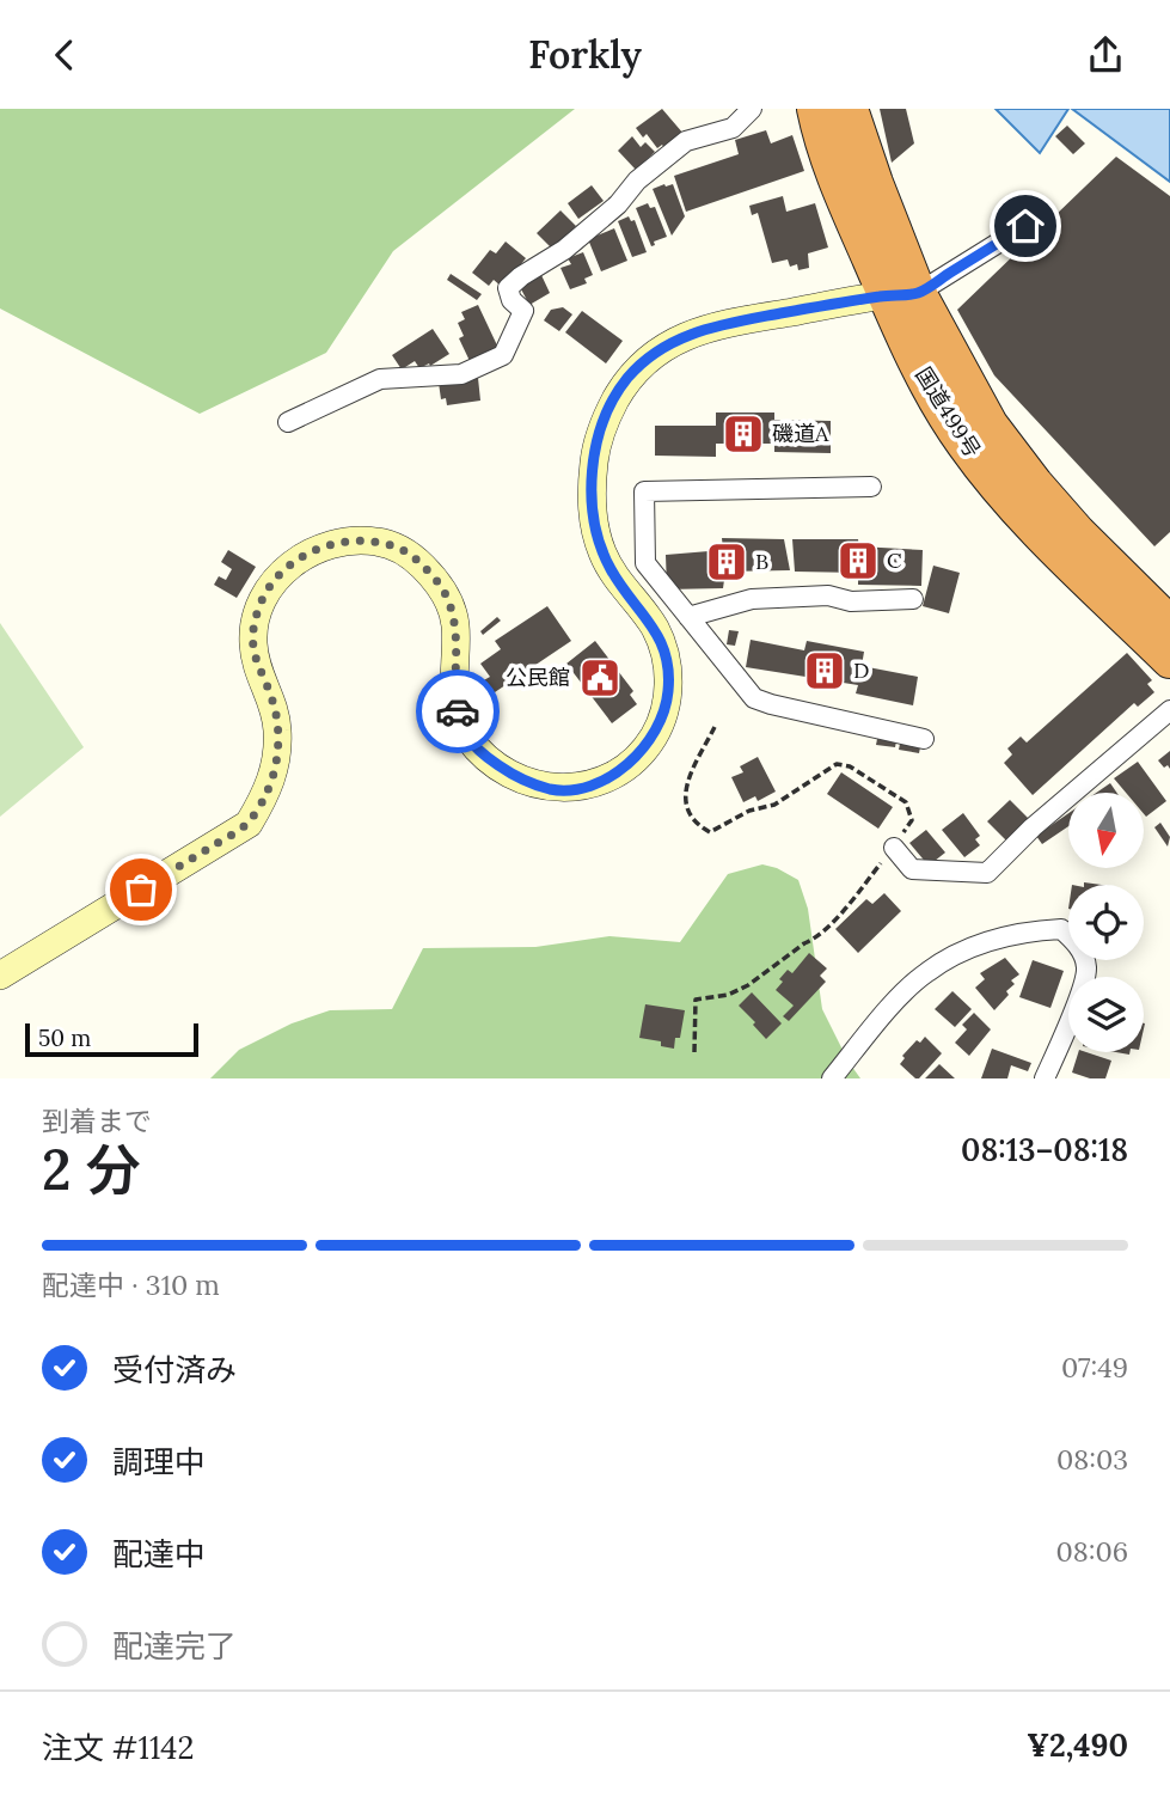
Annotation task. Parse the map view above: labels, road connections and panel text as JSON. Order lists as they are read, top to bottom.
{
  "streets": {
    "highway": ["国道499号"]
  },
  "places": {
    "building": [
      "磯道A",
      "C",
      "B",
      "D"
    ],
    "public building": ["公民館"]
  },
  "scale_bar": "50 m",
  "north": "bottom",
  "page": {
    "header": "Forkly",
    "scale": "50 m",
    "heading": ["2 分", "到着まで", "08:13–08:18"],
    "panel": ["注文 #1142", "¥2,490"],
    "bar": "配達中 · 310 m",
    "list": [
      ["受付済み", "07:49"],
      ["調理中", "08:03"],
      ["配達中", "08:06"],
      "配達完了"
    ]
  }
}
